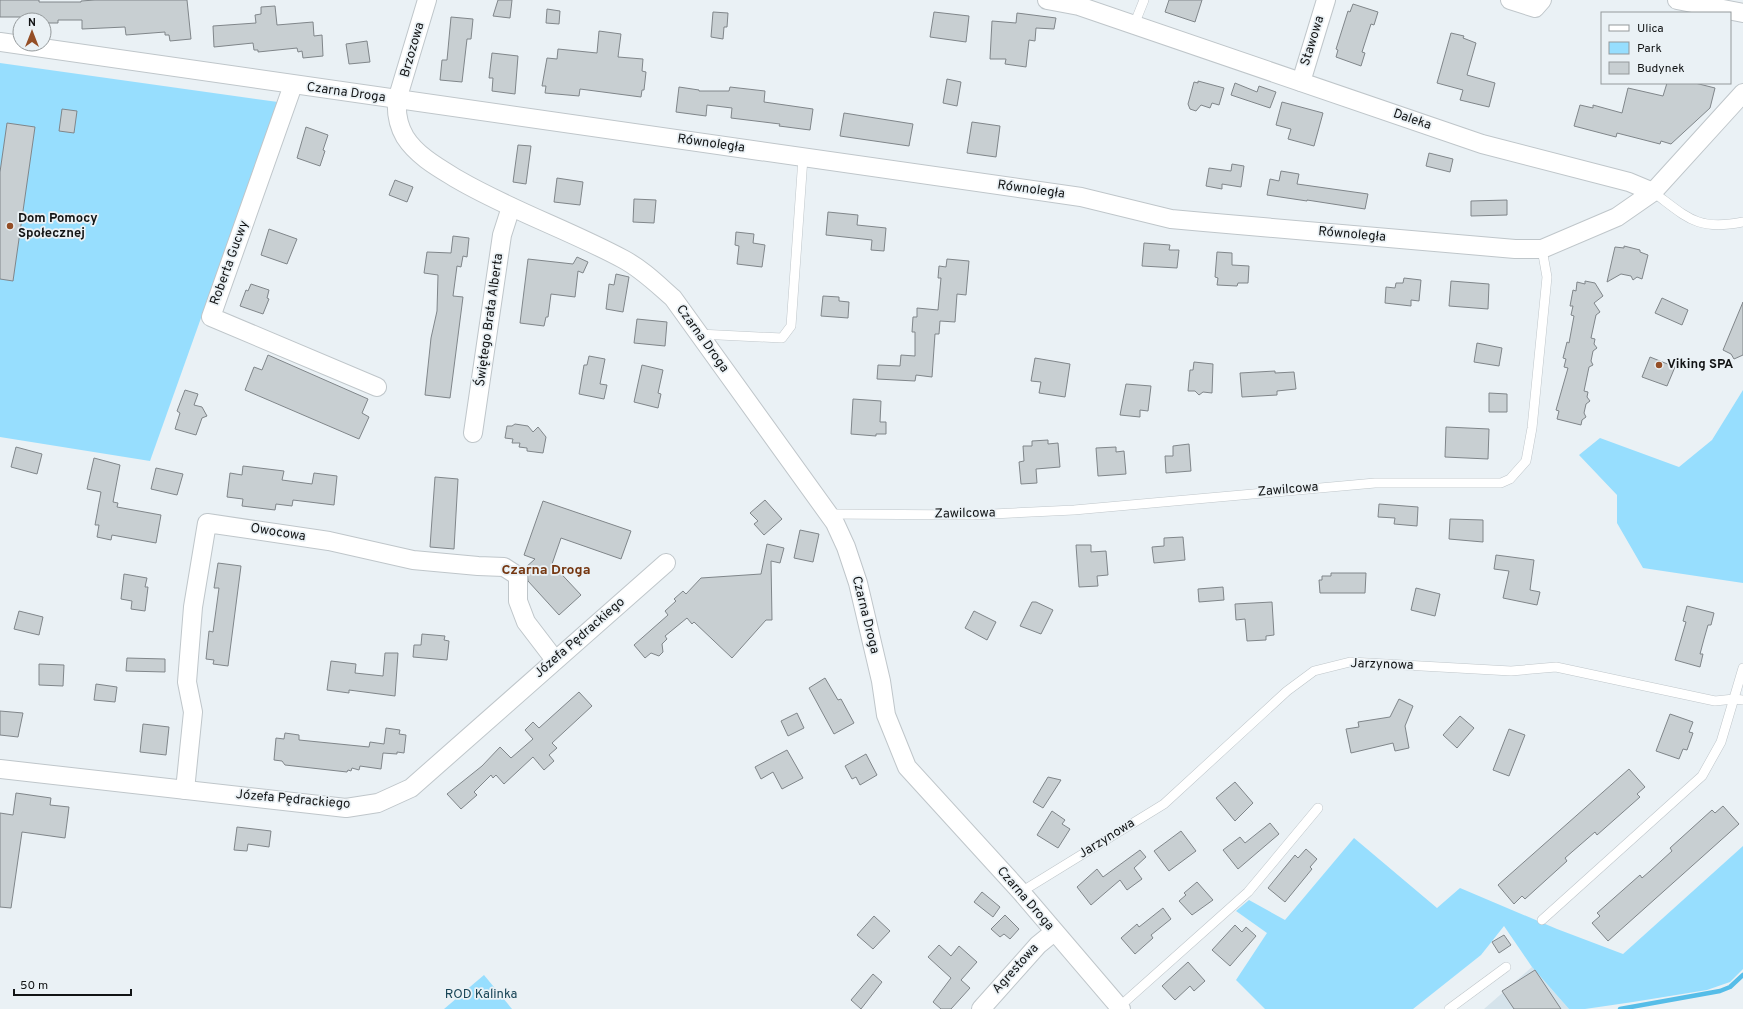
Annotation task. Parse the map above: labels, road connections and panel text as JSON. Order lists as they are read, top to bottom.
{
  "streets": {
    "street": [
      "Stawowa",
      "Brzozowa",
      "Czarna Droga",
      "Daleka",
      "Równoległa",
      "Roberta Gucwy",
      "Świętego Brata Alberta",
      "Owocowa",
      "Józefa Pędrackiego",
      "Agrestowa"
    ],
    "lane": ["Zawilcowa", "Jarzynowa"]
  },
  "crossings": [
    ["Stawowa", "Daleka"],
    ["Brzozowa", "Czarna Droga"],
    ["Brzozowa", "Równoległa"],
    ["Czarna Droga", "Równoległa"],
    ["Czarna Droga", "Roberta Gucwy"],
    ["Czarna Droga", "Świętego Brata Alberta"],
    ["Czarna Droga", "Zawilcowa"],
    ["Czarna Droga", "Jarzynowa"],
    ["Czarna Droga", "Agrestowa"],
    ["Daleka", "Równoległa"],
    ["Równoległa", "Zawilcowa"],
    ["Owocowa", "Józefa Pędrackiego"]
  ],
  "districts": ["Czarna Droga"],
  "parks": ["ROD Kalinka"],
  "places": ["Dom Pomocy Społecznej", "Viking SPA"],
  "legend": ["Ulica", "Park", "Budynek"],
  "scale_bar": "50 m",
  "north": "top"
}
